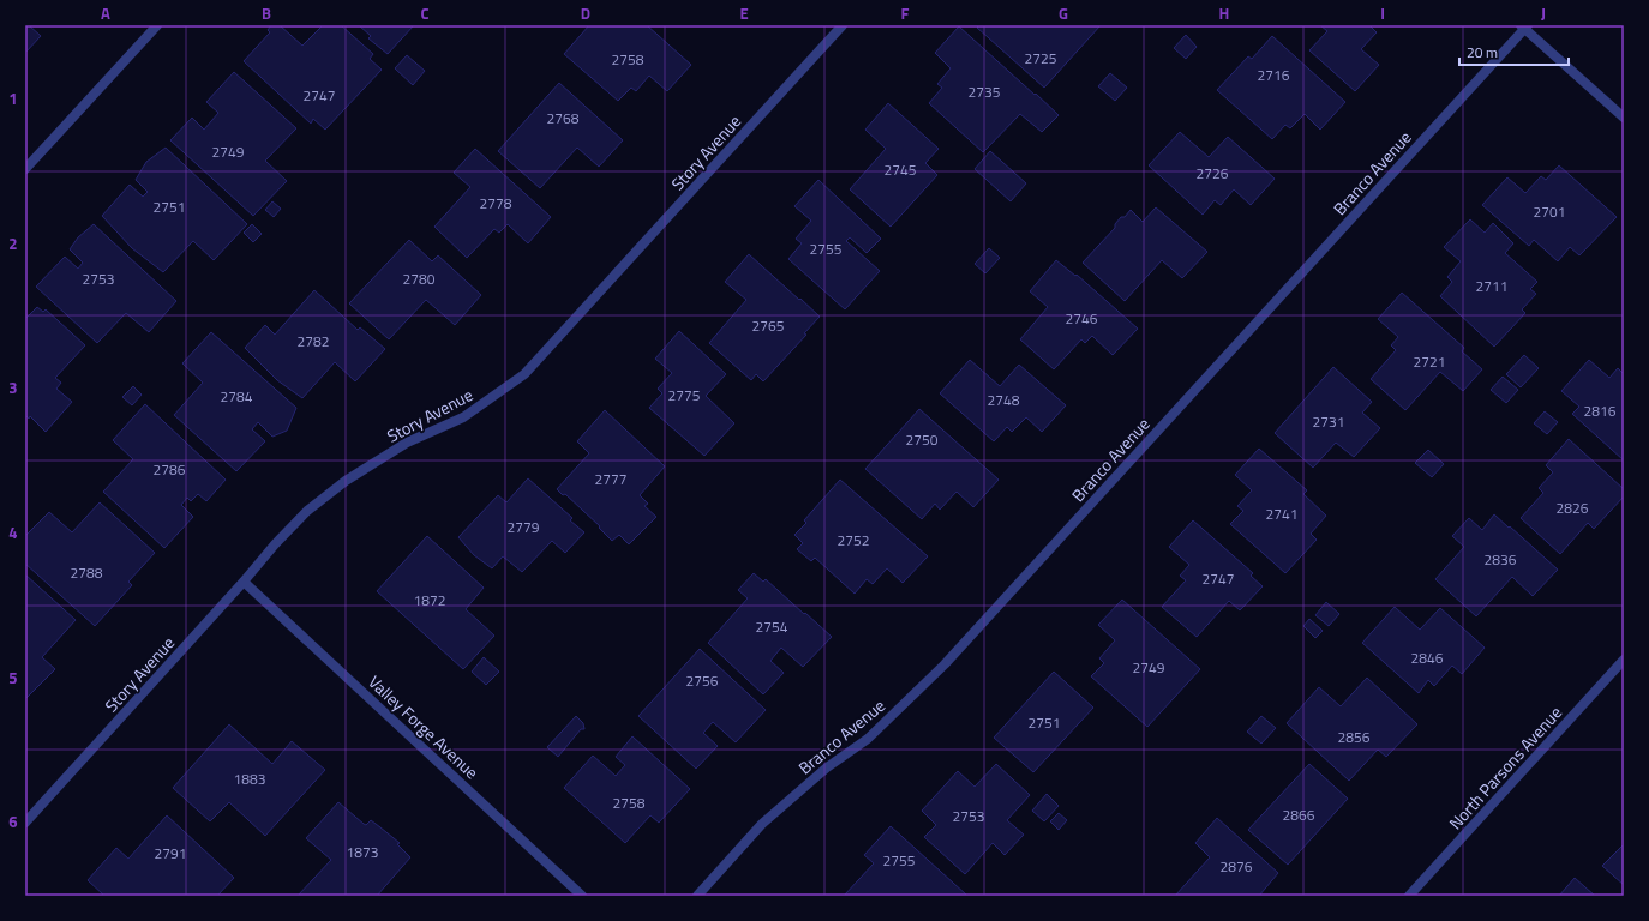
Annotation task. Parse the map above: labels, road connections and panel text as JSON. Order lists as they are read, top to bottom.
{
  "streets": {
    "street": [
      "Story Avenue",
      "Branco Avenue",
      "Valley Forge Avenue",
      "North Parsons Avenue"
    ]
  },
  "crossings": [
    ["Story Avenue", "Valley Forge Avenue"]
  ],
  "house_numbers": [
    "2725",
    "2758",
    "2716",
    "2735",
    "2747",
    "2768",
    "2749",
    "2745",
    "2726",
    "2778",
    "2751",
    "2701",
    "2755",
    "2753",
    "2780",
    "2711",
    "2746",
    "2765",
    "2782",
    "2721",
    "2775",
    "2784",
    "2748",
    "2816",
    "2731",
    "2750",
    "2786",
    "2777",
    "2826",
    "2741",
    "2779",
    "2752",
    "2836",
    "2788",
    "2747",
    "1872",
    "2754",
    "2846",
    "2749",
    "2756",
    "2751",
    "2856",
    "1883",
    "2758",
    "2866",
    "2753",
    "1873",
    "2791",
    "2755",
    "2876"
  ],
  "scale_bar": "20 m",
  "grid": {
    "columns": [
      "A",
      "B",
      "C",
      "D",
      "E",
      "F",
      "G",
      "H",
      "I",
      "J"
    ],
    "rows": [
      "1",
      "2",
      "3",
      "4",
      "5",
      "6"
    ]
  }
}
